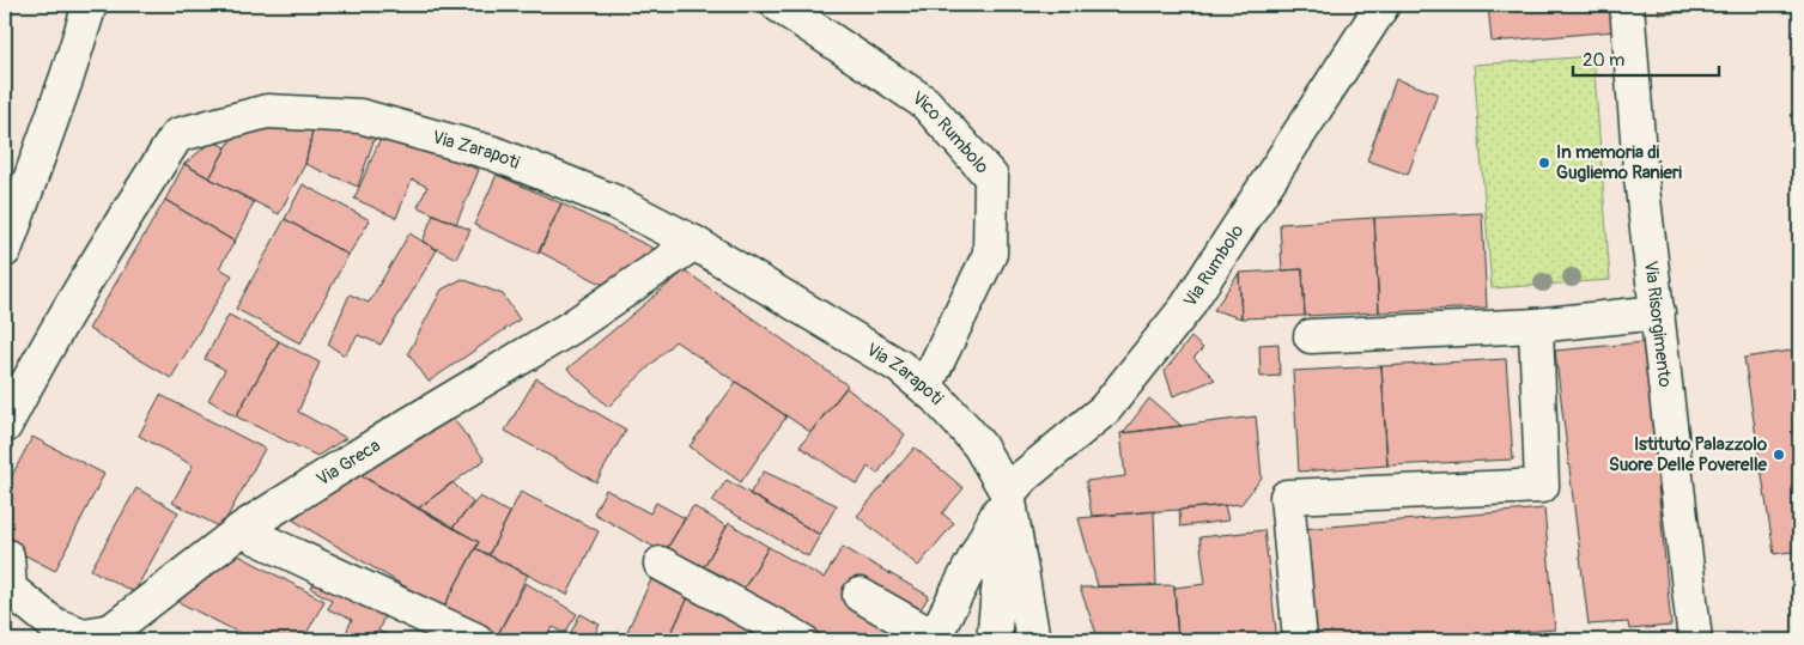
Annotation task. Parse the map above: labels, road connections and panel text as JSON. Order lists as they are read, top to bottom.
{
  "streets": {
    "street": [
      "Vico Rumbolo",
      "Via Zarapoti",
      "Via Rumbolo",
      "Via Risorgimento",
      "Via Greca"
    ]
  },
  "crossings": [
    ["Vico Rumbolo", "Via Zarapoti"],
    ["Via Zarapoti", "Via Rumbolo"],
    ["Via Zarapoti", "Via Greca"]
  ],
  "places": ["In memoria di Gugliemo Ranieri", "Istituto Palazzolo Suore Delle Poverelle"],
  "scale_bar": "20 m"
}
